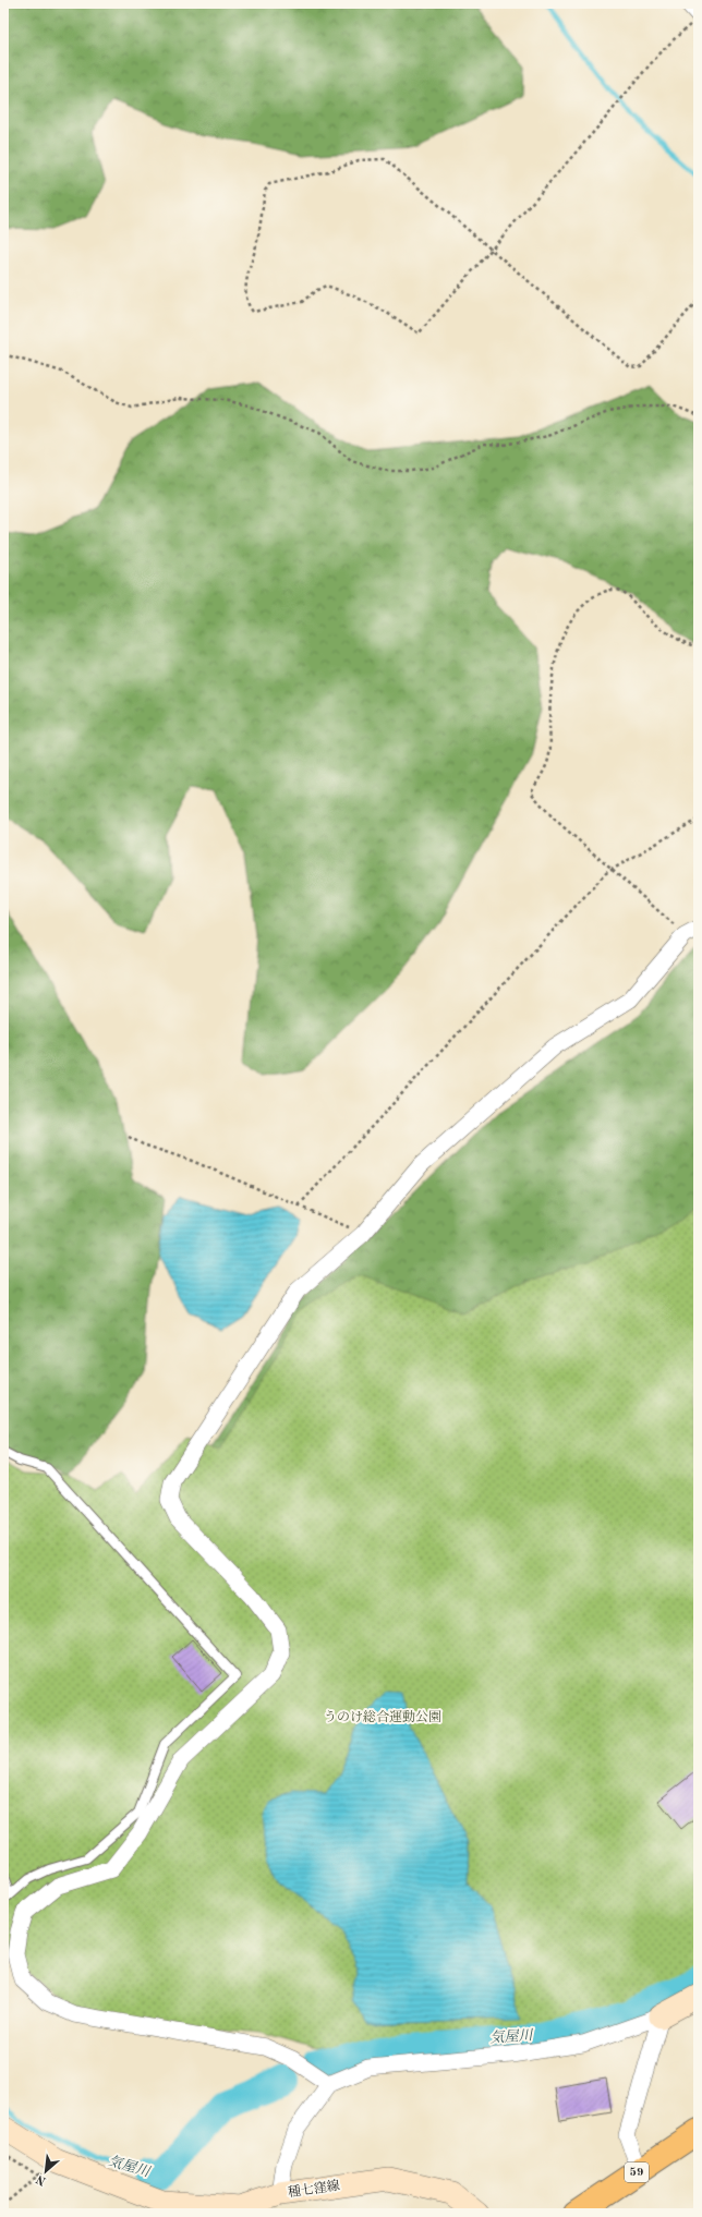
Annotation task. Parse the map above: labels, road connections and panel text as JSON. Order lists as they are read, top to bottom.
{
  "streets": {
    "main road": ["59", "種七窪線"]
  },
  "water": ["気屋川"],
  "parks": ["うのけ総合運動公園"],
  "north": "bottom left"
}
